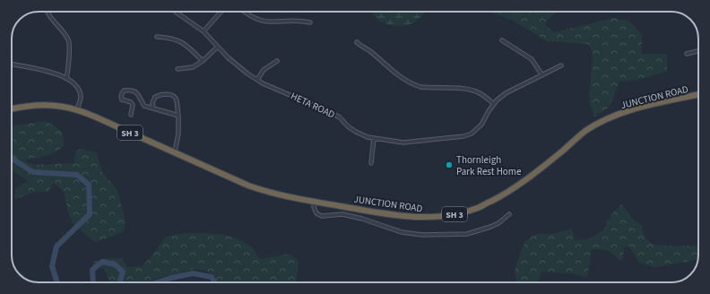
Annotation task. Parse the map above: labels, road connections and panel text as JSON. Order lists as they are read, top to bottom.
{
  "streets": {
    "highway": ["JUNCTION ROAD", "SH 3"],
    "street": ["HETA ROAD"]
  },
  "crossings": [
    ["JUNCTION ROAD", "SH 3"]
  ],
  "places": ["Thornleigh Park Rest Home"]
}
